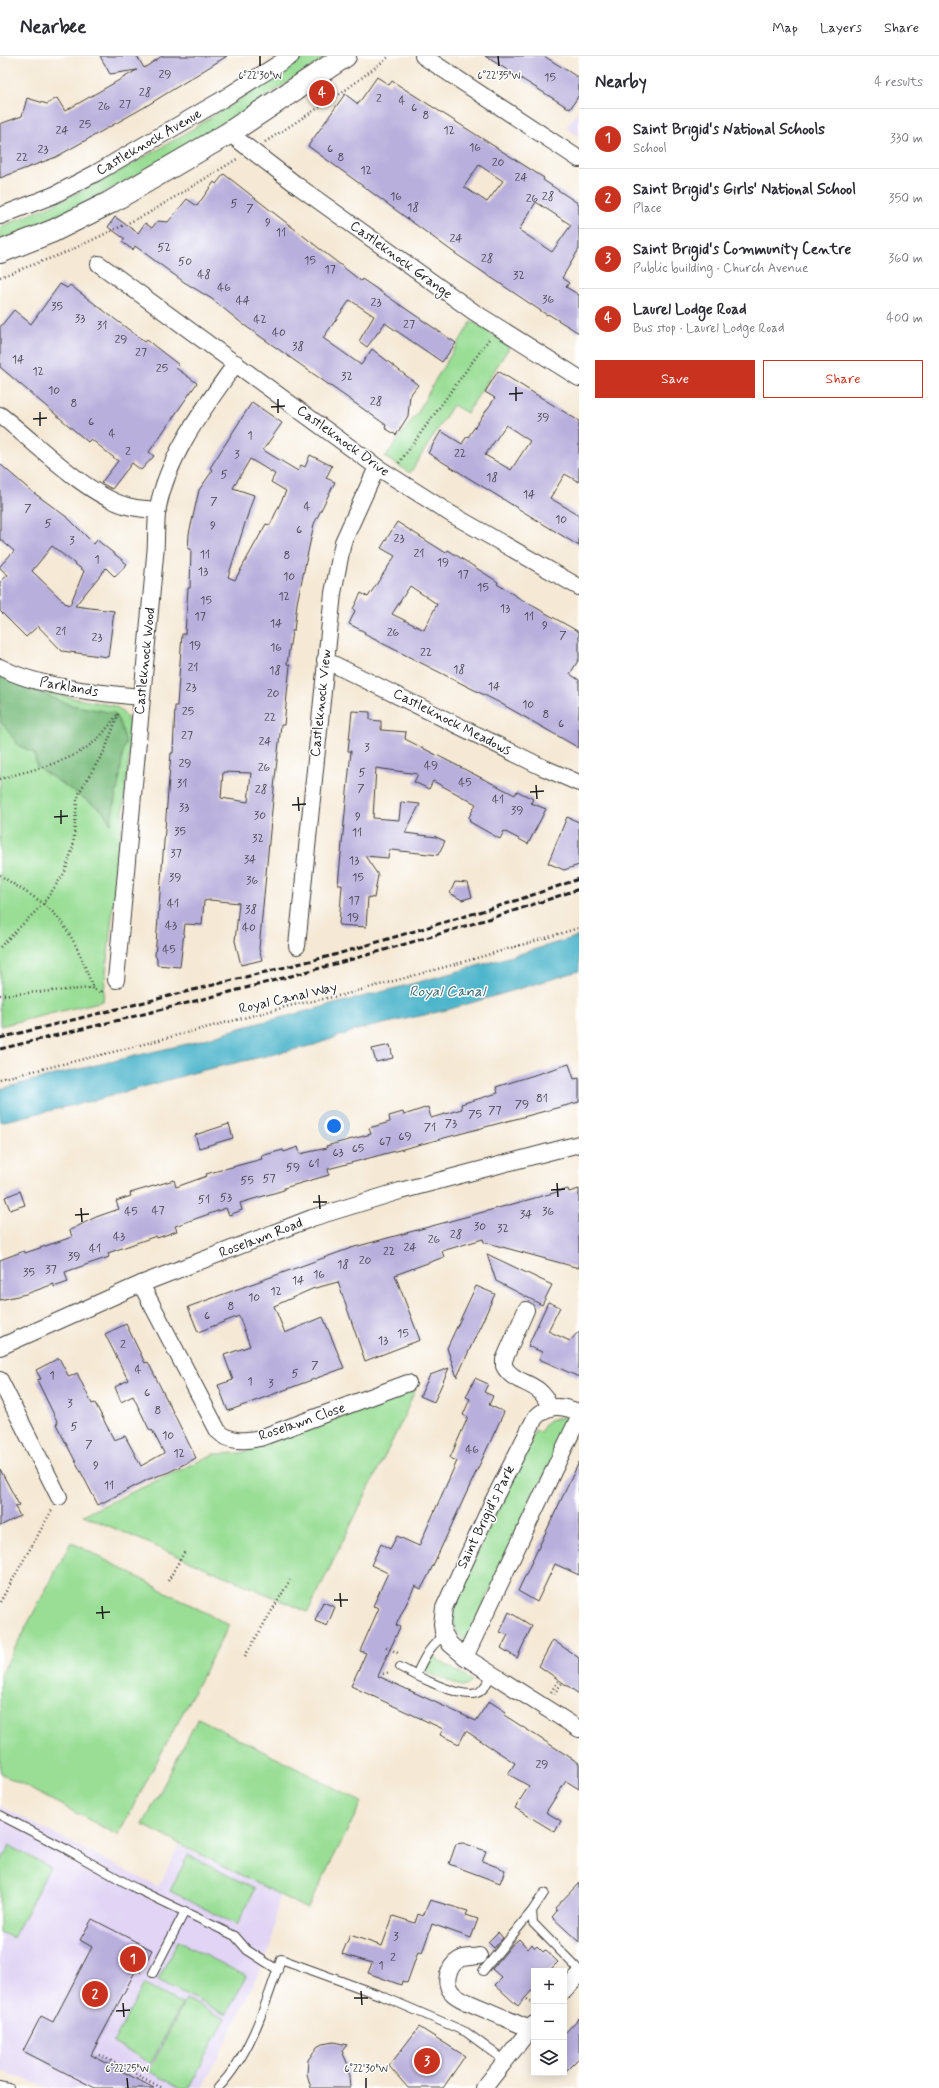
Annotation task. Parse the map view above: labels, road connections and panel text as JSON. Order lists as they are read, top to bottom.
{
  "streets": {
    "street": [
      "Castleknock Avenue",
      "Castleknock Grange",
      "Castleknock Drive",
      "Castleknock Wood",
      "Parklands",
      "Castleknock View",
      "Castleknock Meadows",
      "Roselawn Road",
      "Roselawn Close",
      "Saint Brigid's Park"
    ],
    "path": ["Royal Canal Way"]
  },
  "crossings": [
    ["Castleknock Drive", "Castleknock Wood"],
    ["Castleknock Drive", "Castleknock View"],
    ["Castleknock Wood", "Parklands"],
    ["Castleknock View", "Castleknock Meadows"],
    ["Roselawn Road", "Roselawn Close"]
  ],
  "water": ["Royal Canal"],
  "house_numbers": [
    "29",
    "15",
    "28",
    "2",
    "4",
    "27",
    "26",
    "6",
    "8",
    "25",
    "24",
    "12",
    "16",
    "6",
    "23",
    "22",
    "8",
    "20",
    "12",
    "24",
    "16",
    "28",
    "26",
    "5",
    "18",
    "7",
    "9",
    "11",
    "24",
    "52",
    "28",
    "15",
    "50",
    "17",
    "48",
    "32",
    "46",
    "36",
    "44",
    "23",
    "35",
    "33",
    "42",
    "27",
    "31",
    "40",
    "29",
    "38",
    "27",
    "14",
    "25",
    "12",
    "32",
    "10",
    "28",
    "8",
    "39",
    "6",
    "4",
    "1",
    "2",
    "22",
    "3",
    "5",
    "18",
    "14",
    "7",
    "4",
    "7",
    "10",
    "5",
    "9",
    "6",
    "23",
    "3",
    "21",
    "11",
    "8",
    "1",
    "19",
    "13",
    "17",
    "10",
    "15",
    "12",
    "15",
    "13",
    "17",
    "11",
    "14",
    "9",
    "21",
    "26",
    "7",
    "23",
    "19",
    "16",
    "22",
    "21",
    "18",
    "18",
    "14",
    "23",
    "20",
    "10",
    "25",
    "8",
    "22",
    "6",
    "27",
    "24",
    "3",
    "29",
    "49",
    "26",
    "5",
    "45",
    "31",
    "7",
    "28",
    "41",
    "33",
    "39",
    "30",
    "9",
    "35",
    "11",
    "32",
    "37",
    "34",
    "13",
    "39",
    "15",
    "36",
    "17",
    "41",
    "38",
    "19",
    "43",
    "40",
    "45",
    "81",
    "79",
    "77",
    "75",
    "73",
    "71",
    "69",
    "67",
    "65",
    "63",
    "61",
    "59",
    "57",
    "55",
    "53",
    "51",
    "47",
    "45",
    "36",
    "34",
    "30",
    "32",
    "28",
    "43",
    "26",
    "24",
    "41",
    "22",
    "39",
    "20",
    "18",
    "37",
    "35",
    "16",
    "14",
    "12",
    "10",
    "8",
    "6",
    "15",
    "13",
    "2",
    "7",
    "4",
    "5",
    "1",
    "1",
    "3",
    "6",
    "3",
    "8",
    "5",
    "10",
    "7",
    "46",
    "12",
    "9",
    "11",
    "29",
    "3",
    "2",
    "1"
  ],
  "page": {
    "header": "Nearbee",
    "nav": ["Map", "Layers", "Share"],
    "heading": ["Nearby", "4 results"],
    "pins": [
      "4",
      "1",
      "2",
      "3"
    ],
    "list": [
      {
        "mark": "1",
        "name": "Saint Brigid's National Schools",
        "note": "School",
        "value": "330 m"
      },
      {
        "mark": "2",
        "name": "Saint Brigid's Girls' National School",
        "note": "Place",
        "value": "350 m"
      },
      {
        "mark": "3",
        "name": "Saint Brigid's Community Centre",
        "note": "Public building · Church Avenue",
        "value": "360 m"
      },
      {
        "mark": "4",
        "name": "Laurel Lodge Road",
        "note": "Bus stop · Laurel Lodge Road",
        "value": "400 m"
      }
    ],
    "buttons": ["Save", "Share"],
    "map_buttons": ["+", "−"]
  },
  "coordinates": ["6°22'30\"W", "6°22'35\"W", "6°22'25\"W"]
}
